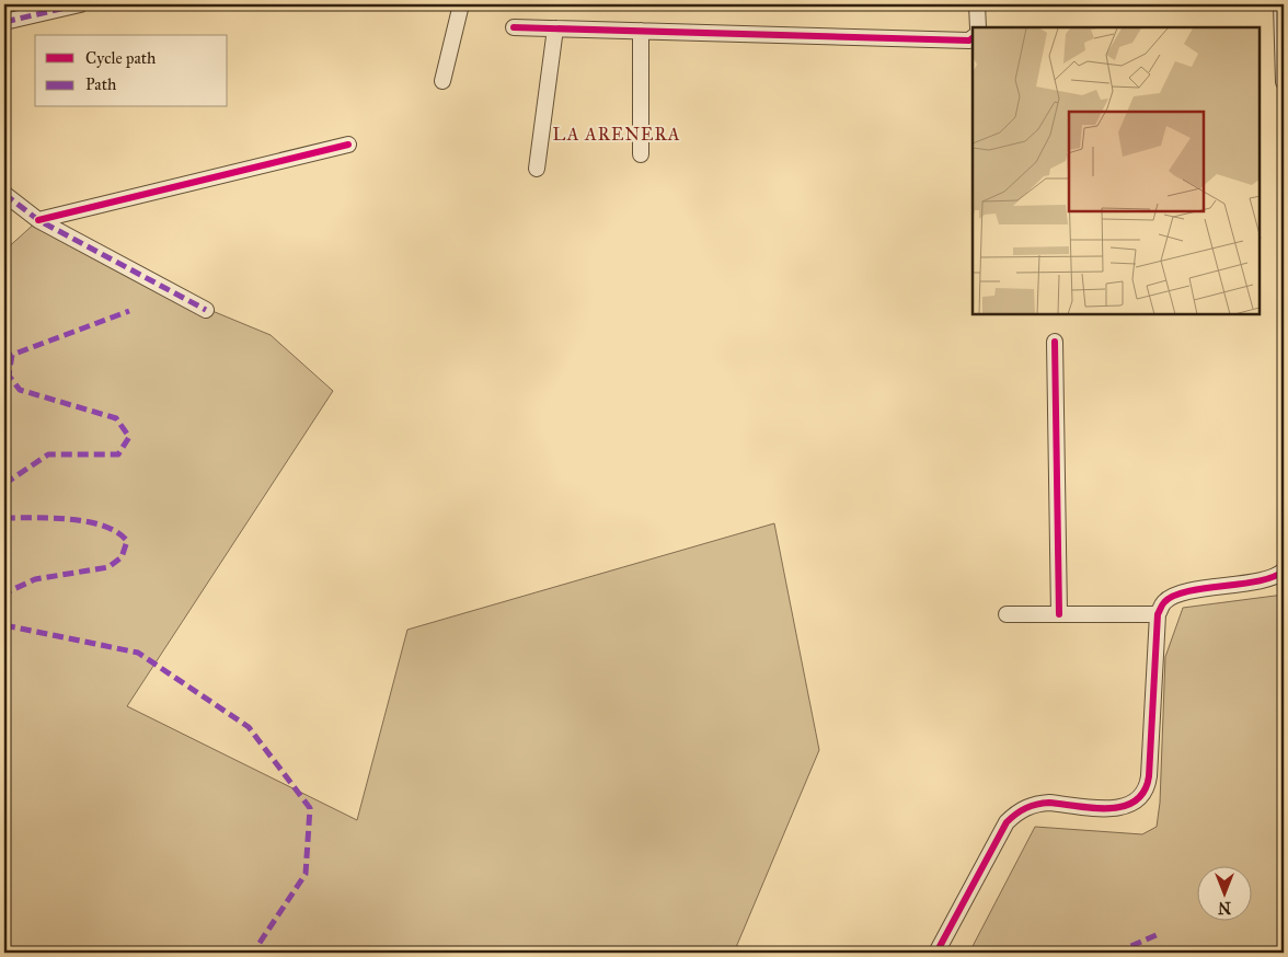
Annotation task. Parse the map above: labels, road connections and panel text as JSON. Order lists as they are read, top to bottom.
{
  "districts": ["LA ARENERA"],
  "legend": ["Cycle path", "Path"],
  "north": "bottom"
}
